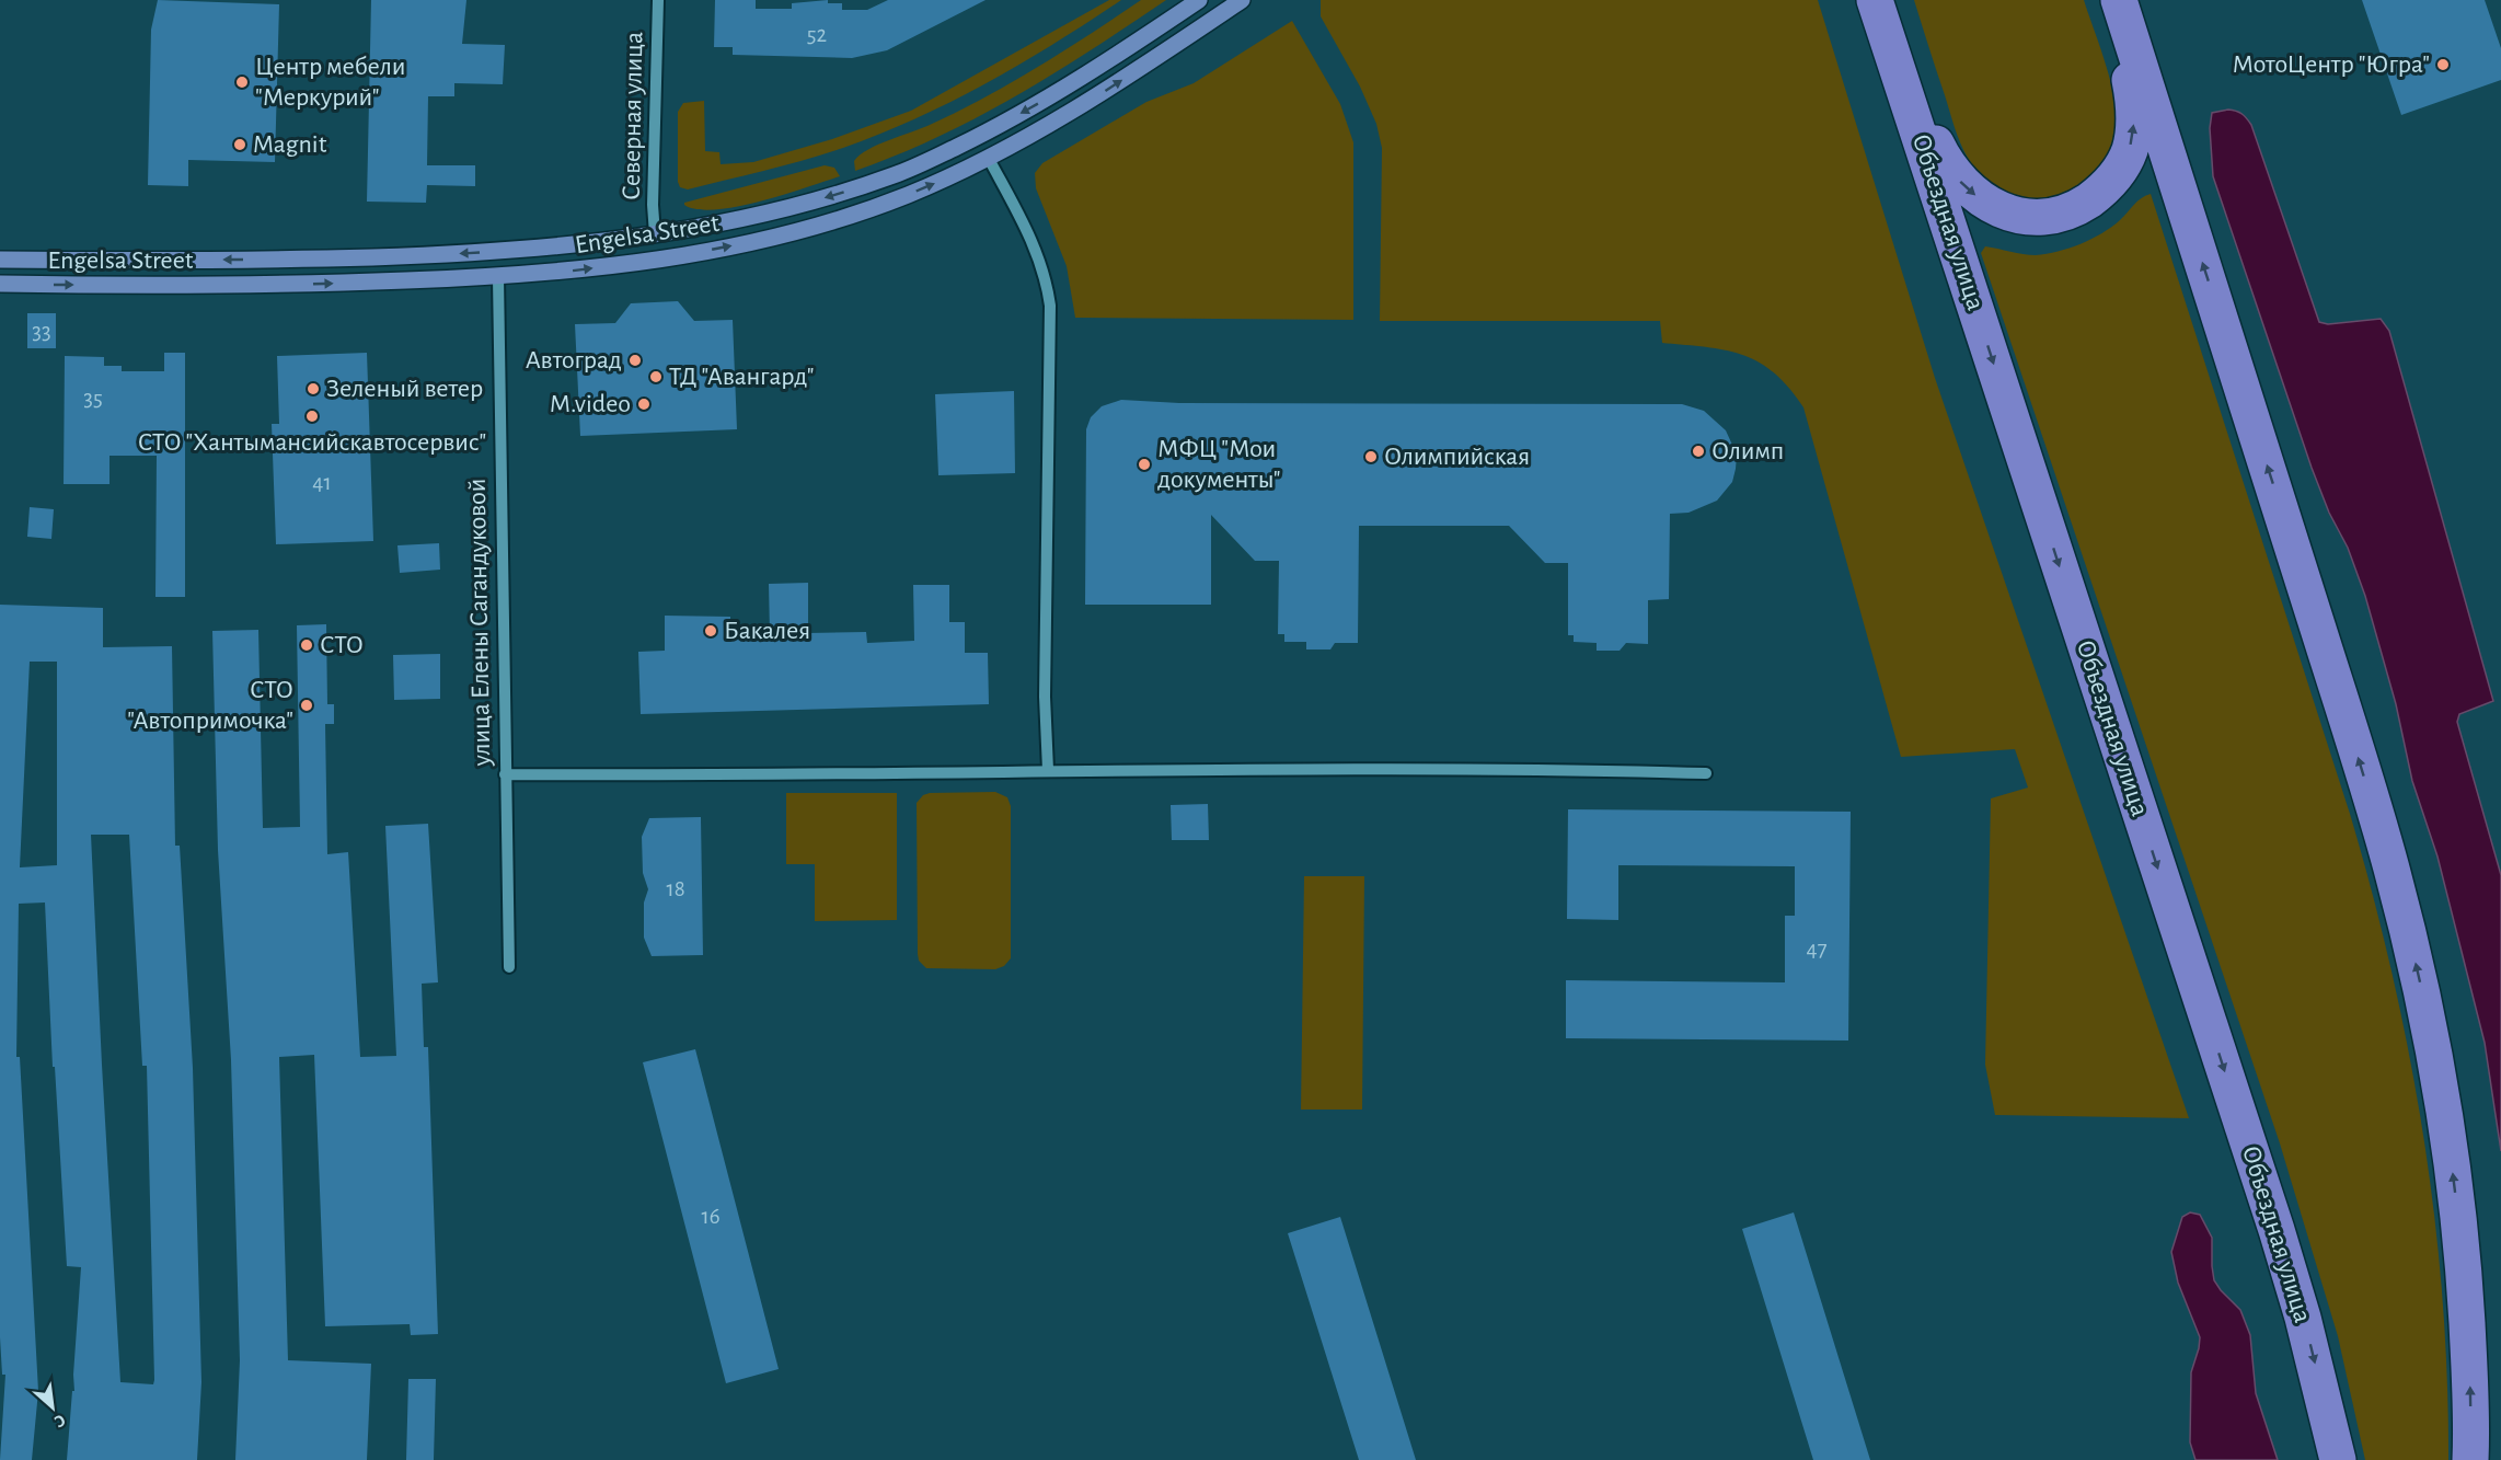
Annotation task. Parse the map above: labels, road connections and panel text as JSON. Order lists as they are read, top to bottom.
{
  "streets": {
    "highway": ["Объездная улица"],
    "main road": ["Engelsa Street"],
    "street": ["Северная улица", "улица Елены Сагандуковой"]
  },
  "crossings": [
    ["Северная улица", "Engelsa Street"],
    ["Engelsa Street", "улица Елены Сагандуковой"]
  ],
  "places": [
    "МотоЦентр \"Югра\"",
    "Центр мебели \"Меркурий\"",
    "Magnit",
    "Автоград",
    "ТД \"Авангард\"",
    "Зеленый ветер",
    "M.video",
    "СТО \"Хантымансийскавтосервис\"",
    "Олимп",
    "Олимпийская",
    "МФЦ \"Мои документы\"",
    "Бакалея",
    "СТО",
    "СТО \"Автопримочка\""
  ],
  "house_numbers": [
    "52",
    "33",
    "35",
    "41",
    "18",
    "47",
    "16"
  ],
  "north": "bottom right"
}
